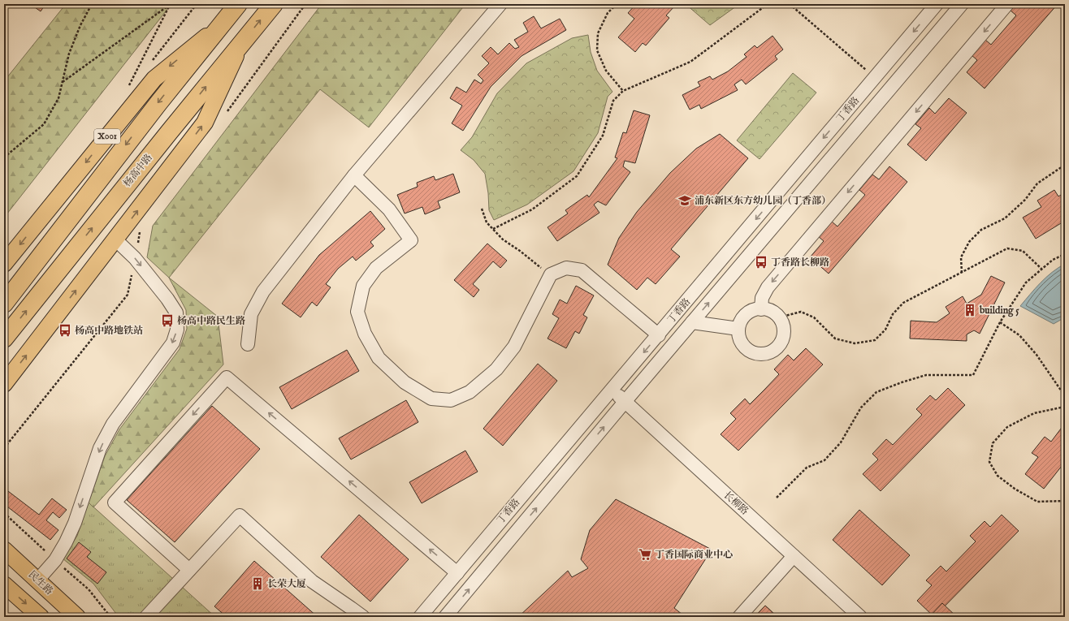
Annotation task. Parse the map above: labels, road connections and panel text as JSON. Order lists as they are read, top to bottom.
{
  "streets": {
    "highway": ["X001", "杨高中路"],
    "main road": ["民生路"],
    "street": ["丁香路", "长柳路"]
  },
  "crossings": [
    ["丁香路", "长柳路"]
  ],
  "places": {
    "school or university": ["浦东新区东方幼儿园（丁香部）"],
    "bus stop": ["丁香路长柳路", "杨高中路民生路", "杨高中路地铁站"],
    "building": ["building 5", "长荣大厦"],
    "supermarket": ["丁香国际商业中心"]
  }
}
